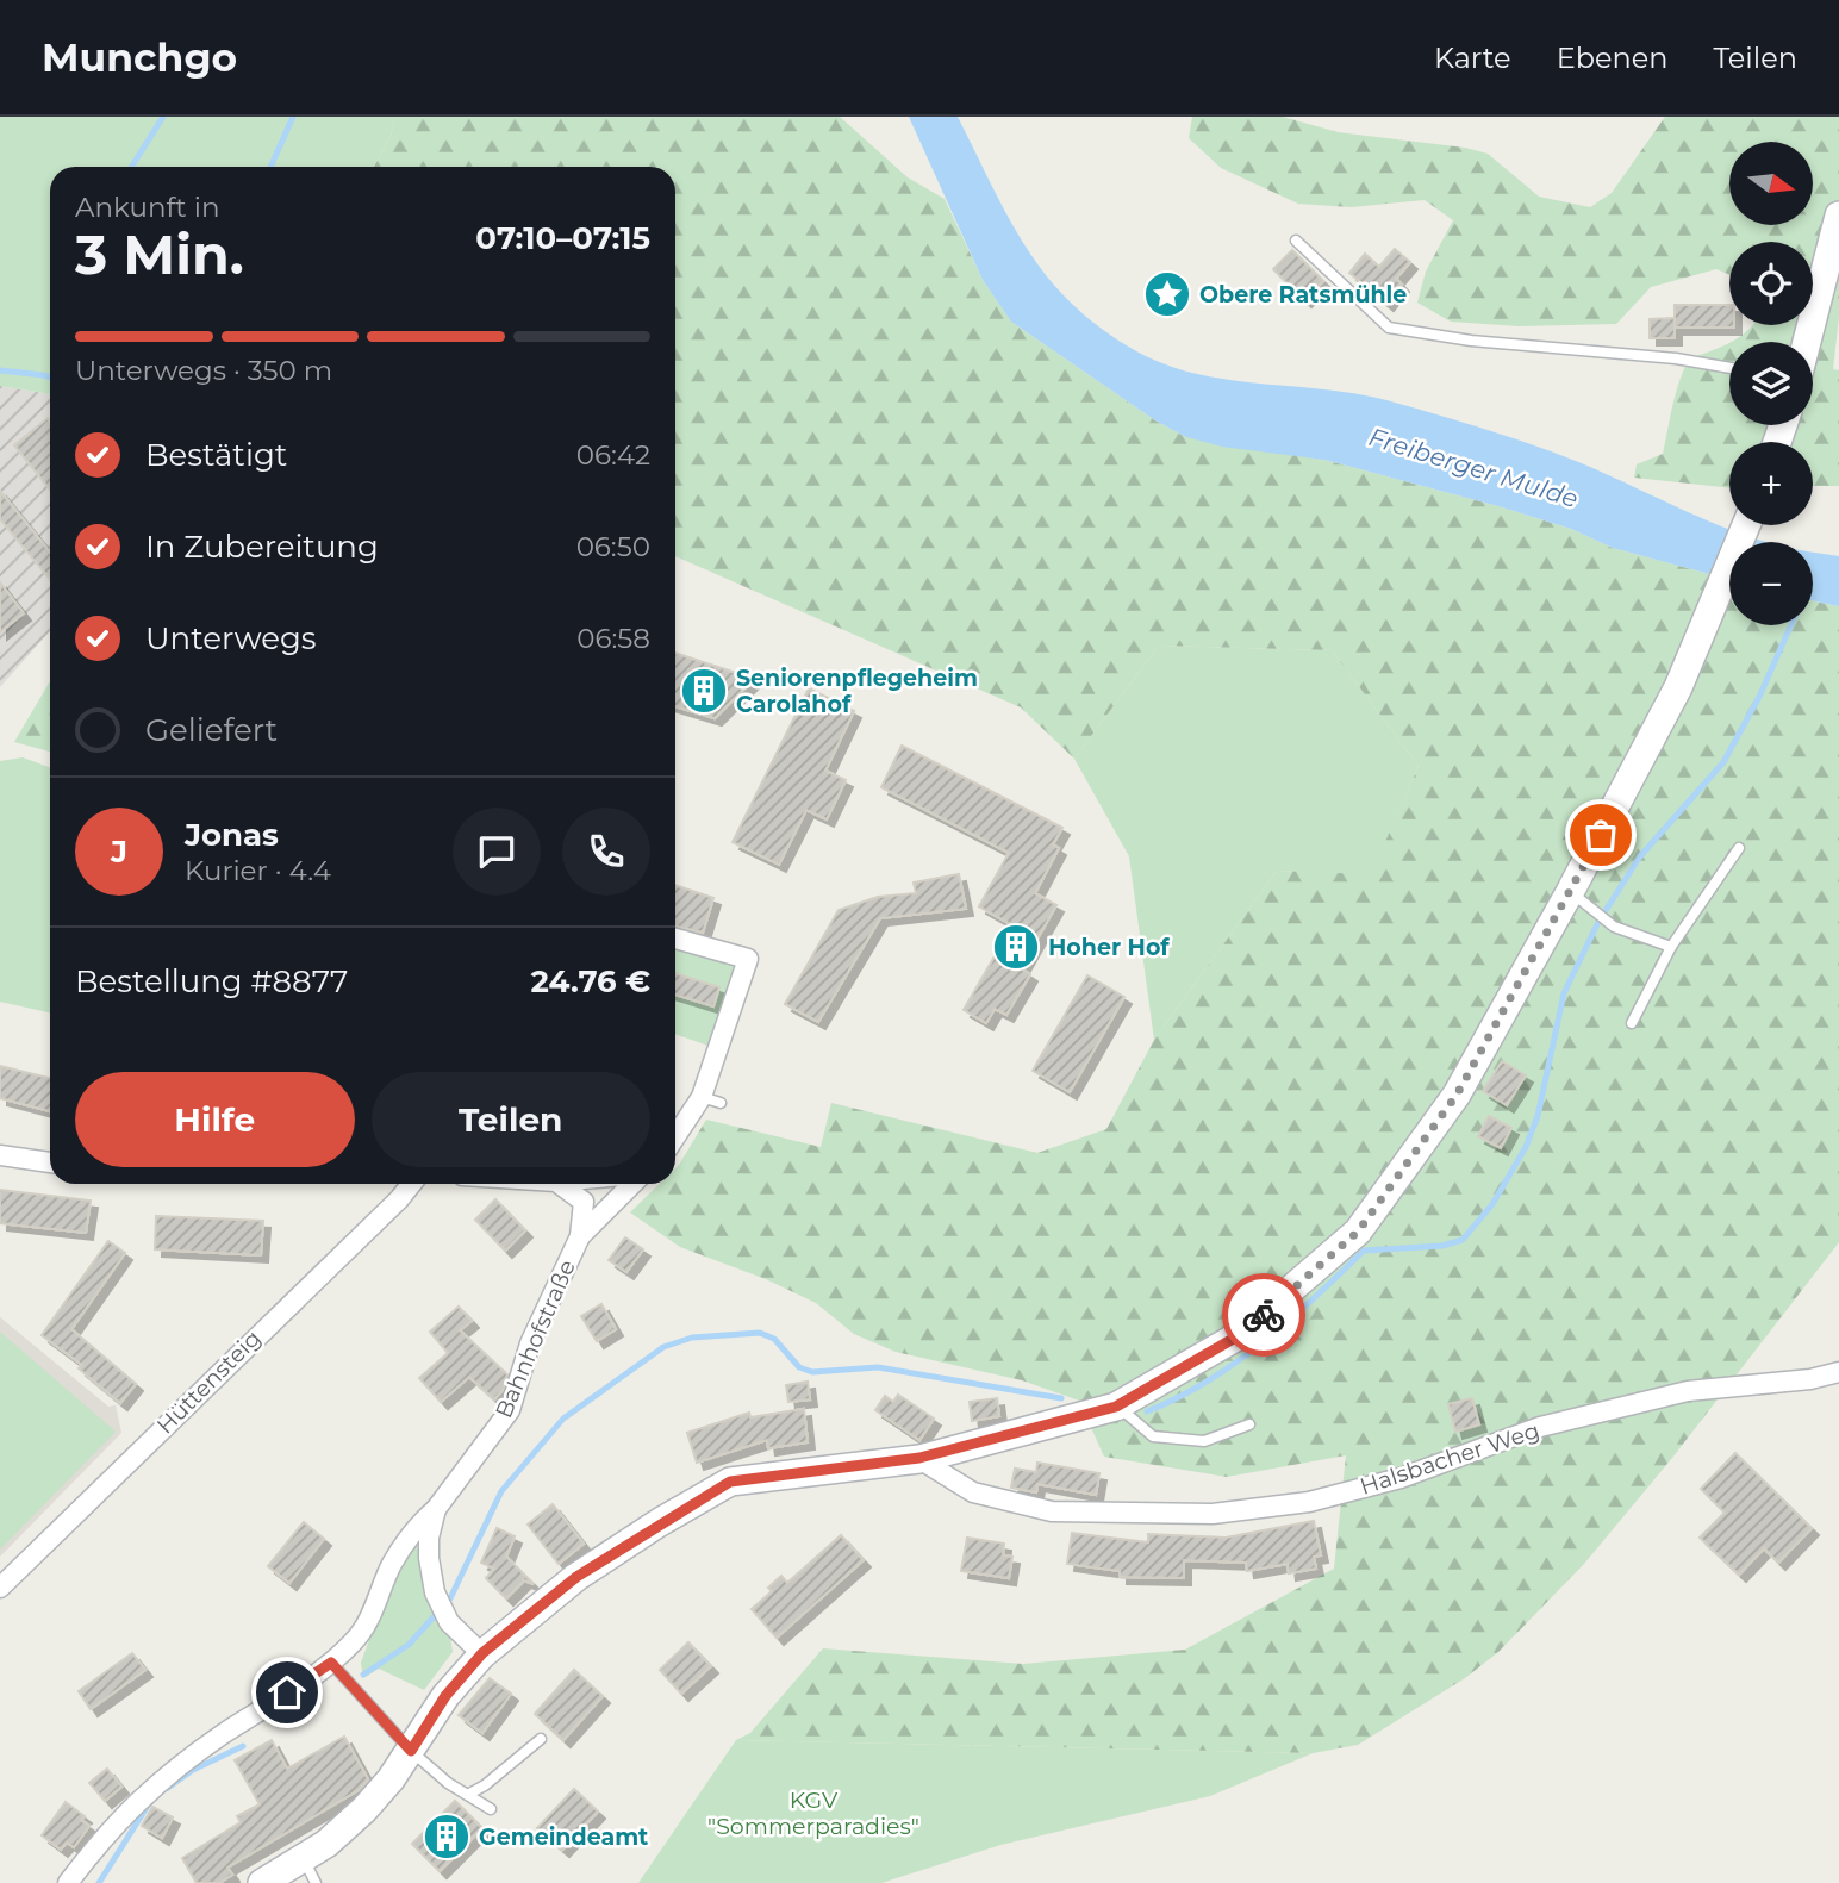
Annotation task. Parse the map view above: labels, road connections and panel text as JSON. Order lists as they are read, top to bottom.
{
  "streets": {
    "street": ["Bahnhofstraße", "Hüttensteig", "Halsbacher Weg"]
  },
  "water": ["Freiberger Mulde"],
  "parks": ["KGV \"Sommerparadies\""],
  "places": {
    "place": ["Obere Ratsmühle"],
    "building": ["Seniorenpflegeheim Carolahof", "Hoher Hof", "Gemeindeamt"]
  },
  "north": "right",
  "page": {
    "header": "Munchgo",
    "nav": ["Karte", "Ebenen", "Teilen"],
    "map_buttons": ["+", "−"],
    "heading": ["3 Min.", "Ankunft in", "07:10–07:15"],
    "panel": [
      "Jonas",
      "Kurier · 4.4",
      "Bestellung #8877",
      "24.76 €"
    ],
    "bar": "Unterwegs · 350 m",
    "list": [
      ["Bestätigt", "06:42"],
      ["In Zubereitung", "06:50"],
      ["Unterwegs", "06:58"],
      "Geliefert"
    ],
    "round": "J",
    "buttons": ["Hilfe", "Teilen"]
  }
}
